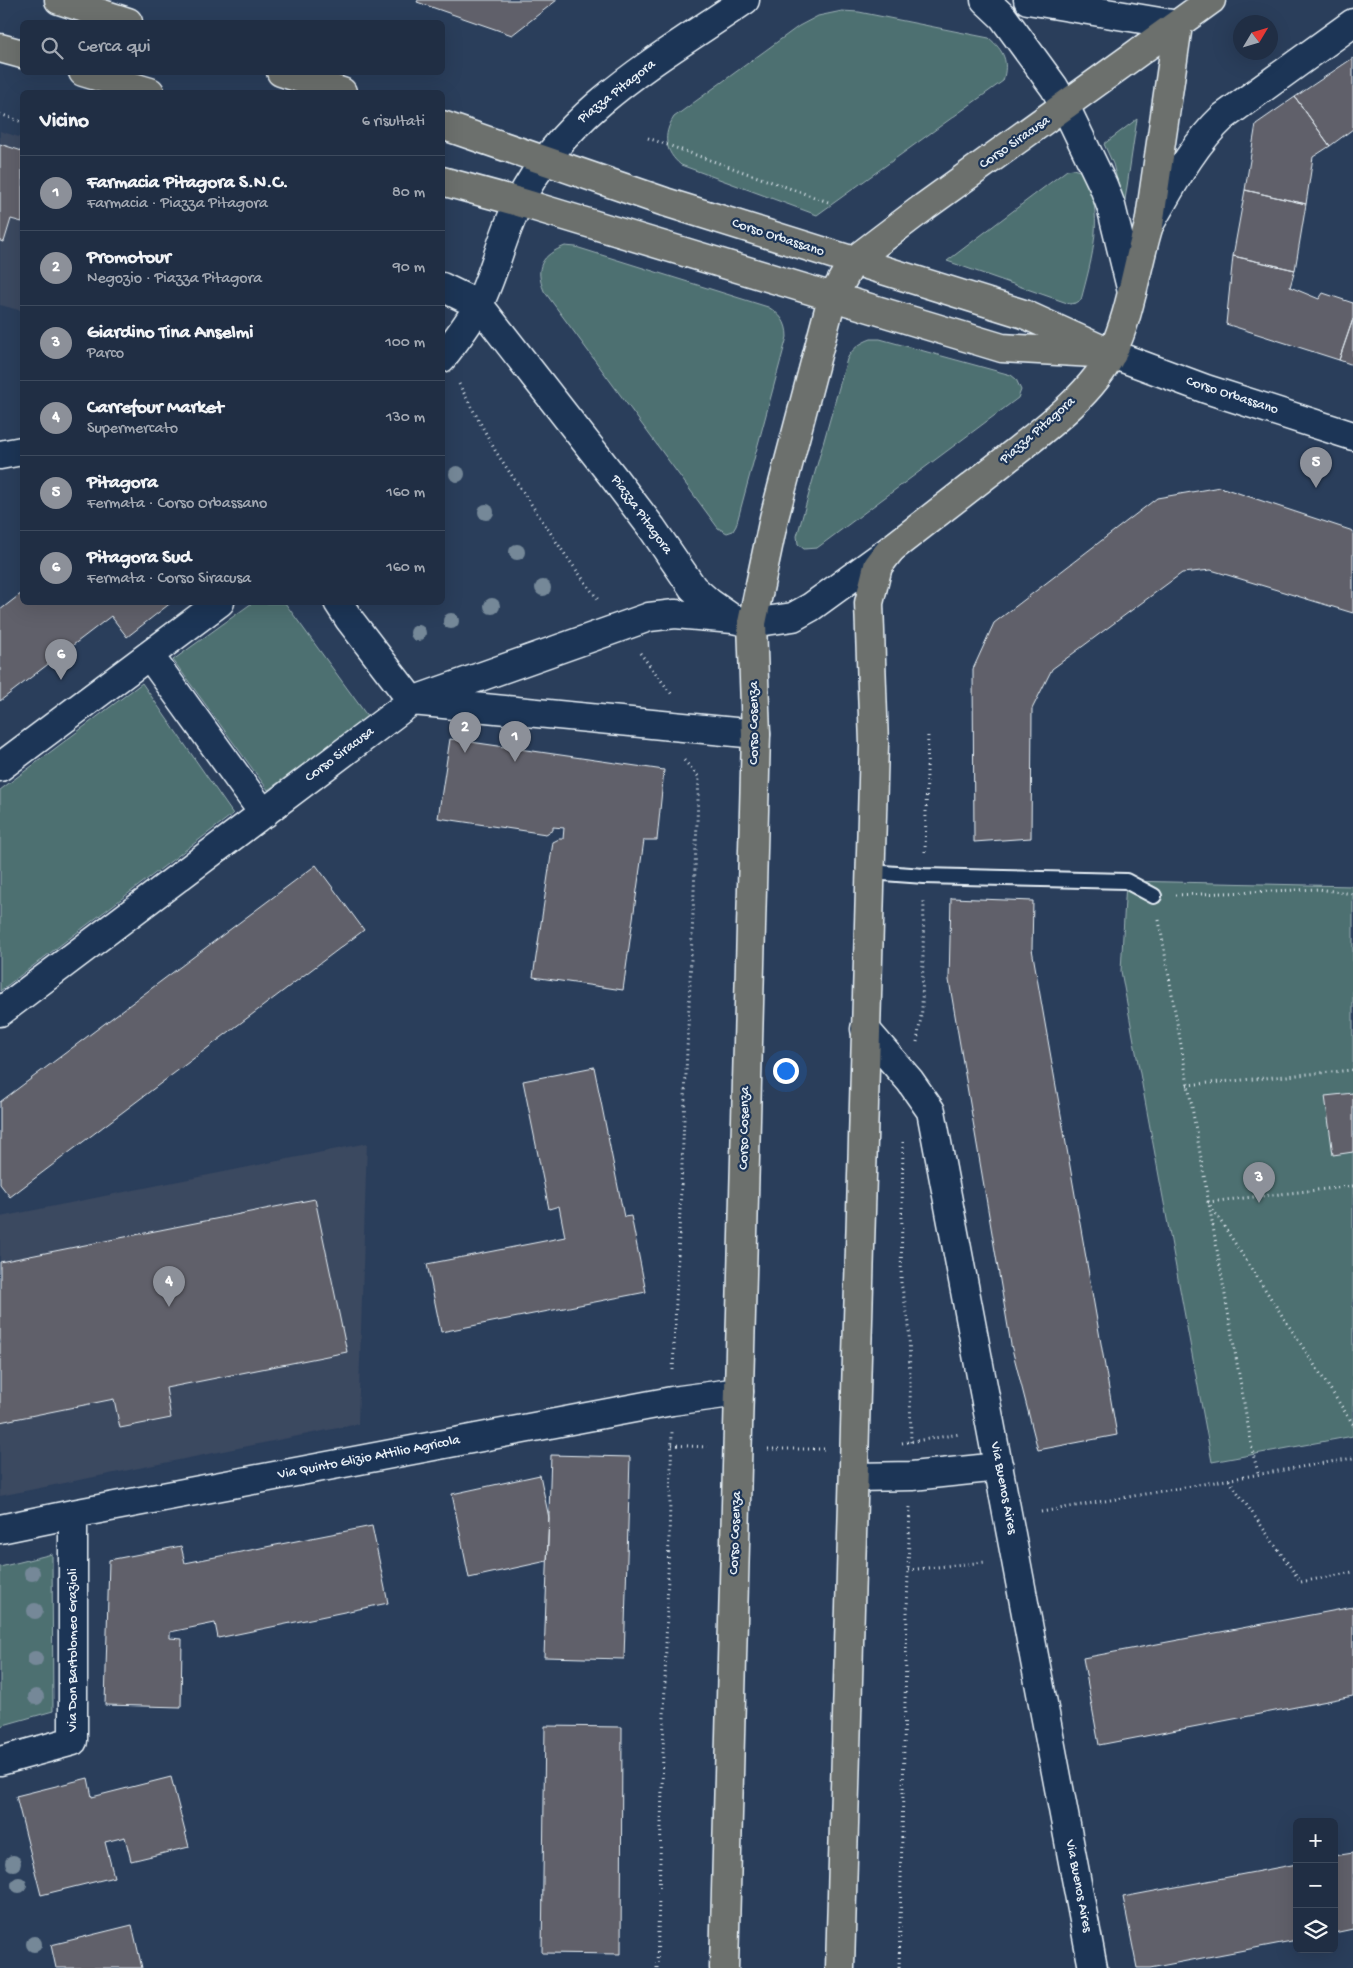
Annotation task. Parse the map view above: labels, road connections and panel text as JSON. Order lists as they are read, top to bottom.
{
  "streets": {
    "main road": [
      "Piazza Pitagora",
      "Corso Siracusa",
      "Corso Orbassano",
      "Corso Cosenza"
    ],
    "street": ["Via Quinto Glizio Attilio Agricola", "Via Buenos Aires", "Via Don Bartolomeo Grazioli"]
  },
  "crossings": [
    ["Piazza Pitagora", "Corso Siracusa"],
    ["Piazza Pitagora", "Corso Orbassano"],
    ["Piazza Pitagora", "Corso Cosenza"],
    ["Corso Siracusa", "Corso Orbassano"],
    ["Corso Siracusa", "Corso Cosenza"],
    ["Corso Orbassano", "Corso Cosenza"],
    ["Corso Cosenza", "Via Quinto Glizio Attilio Agricola"],
    ["Via Quinto Glizio Attilio Agricola", "Via Don Bartolomeo Grazioli"]
  ],
  "north": "top right",
  "page": {
    "search": "Cerca qui",
    "heading": ["Vicino", "6 risultati"],
    "list": [
      {
        "mark": "1",
        "name": "Farmacia Pitagora S.N.C.",
        "note": "Farmacia · Piazza Pitagora",
        "value": "80 m"
      },
      {
        "mark": "2",
        "name": "Promotour",
        "note": "Negozio · Piazza Pitagora",
        "value": "90 m"
      },
      {
        "mark": "3",
        "name": "Giardino Tina Anselmi",
        "note": "Parco",
        "value": "100 m"
      },
      {
        "mark": "4",
        "name": "Carrefour Market",
        "note": "Supermercato",
        "value": "130 m"
      },
      {
        "mark": "5",
        "name": "Pitagora",
        "note": "Fermata · Corso Orbassano",
        "value": "160 m"
      },
      {
        "mark": "6",
        "name": "Pitagora Sud",
        "note": "Fermata · Corso Siracusa",
        "value": "160 m"
      }
    ],
    "pins": [
      "5",
      "6",
      "2",
      "1",
      "3",
      "4"
    ],
    "map_buttons": ["+", "−"]
  }
}
